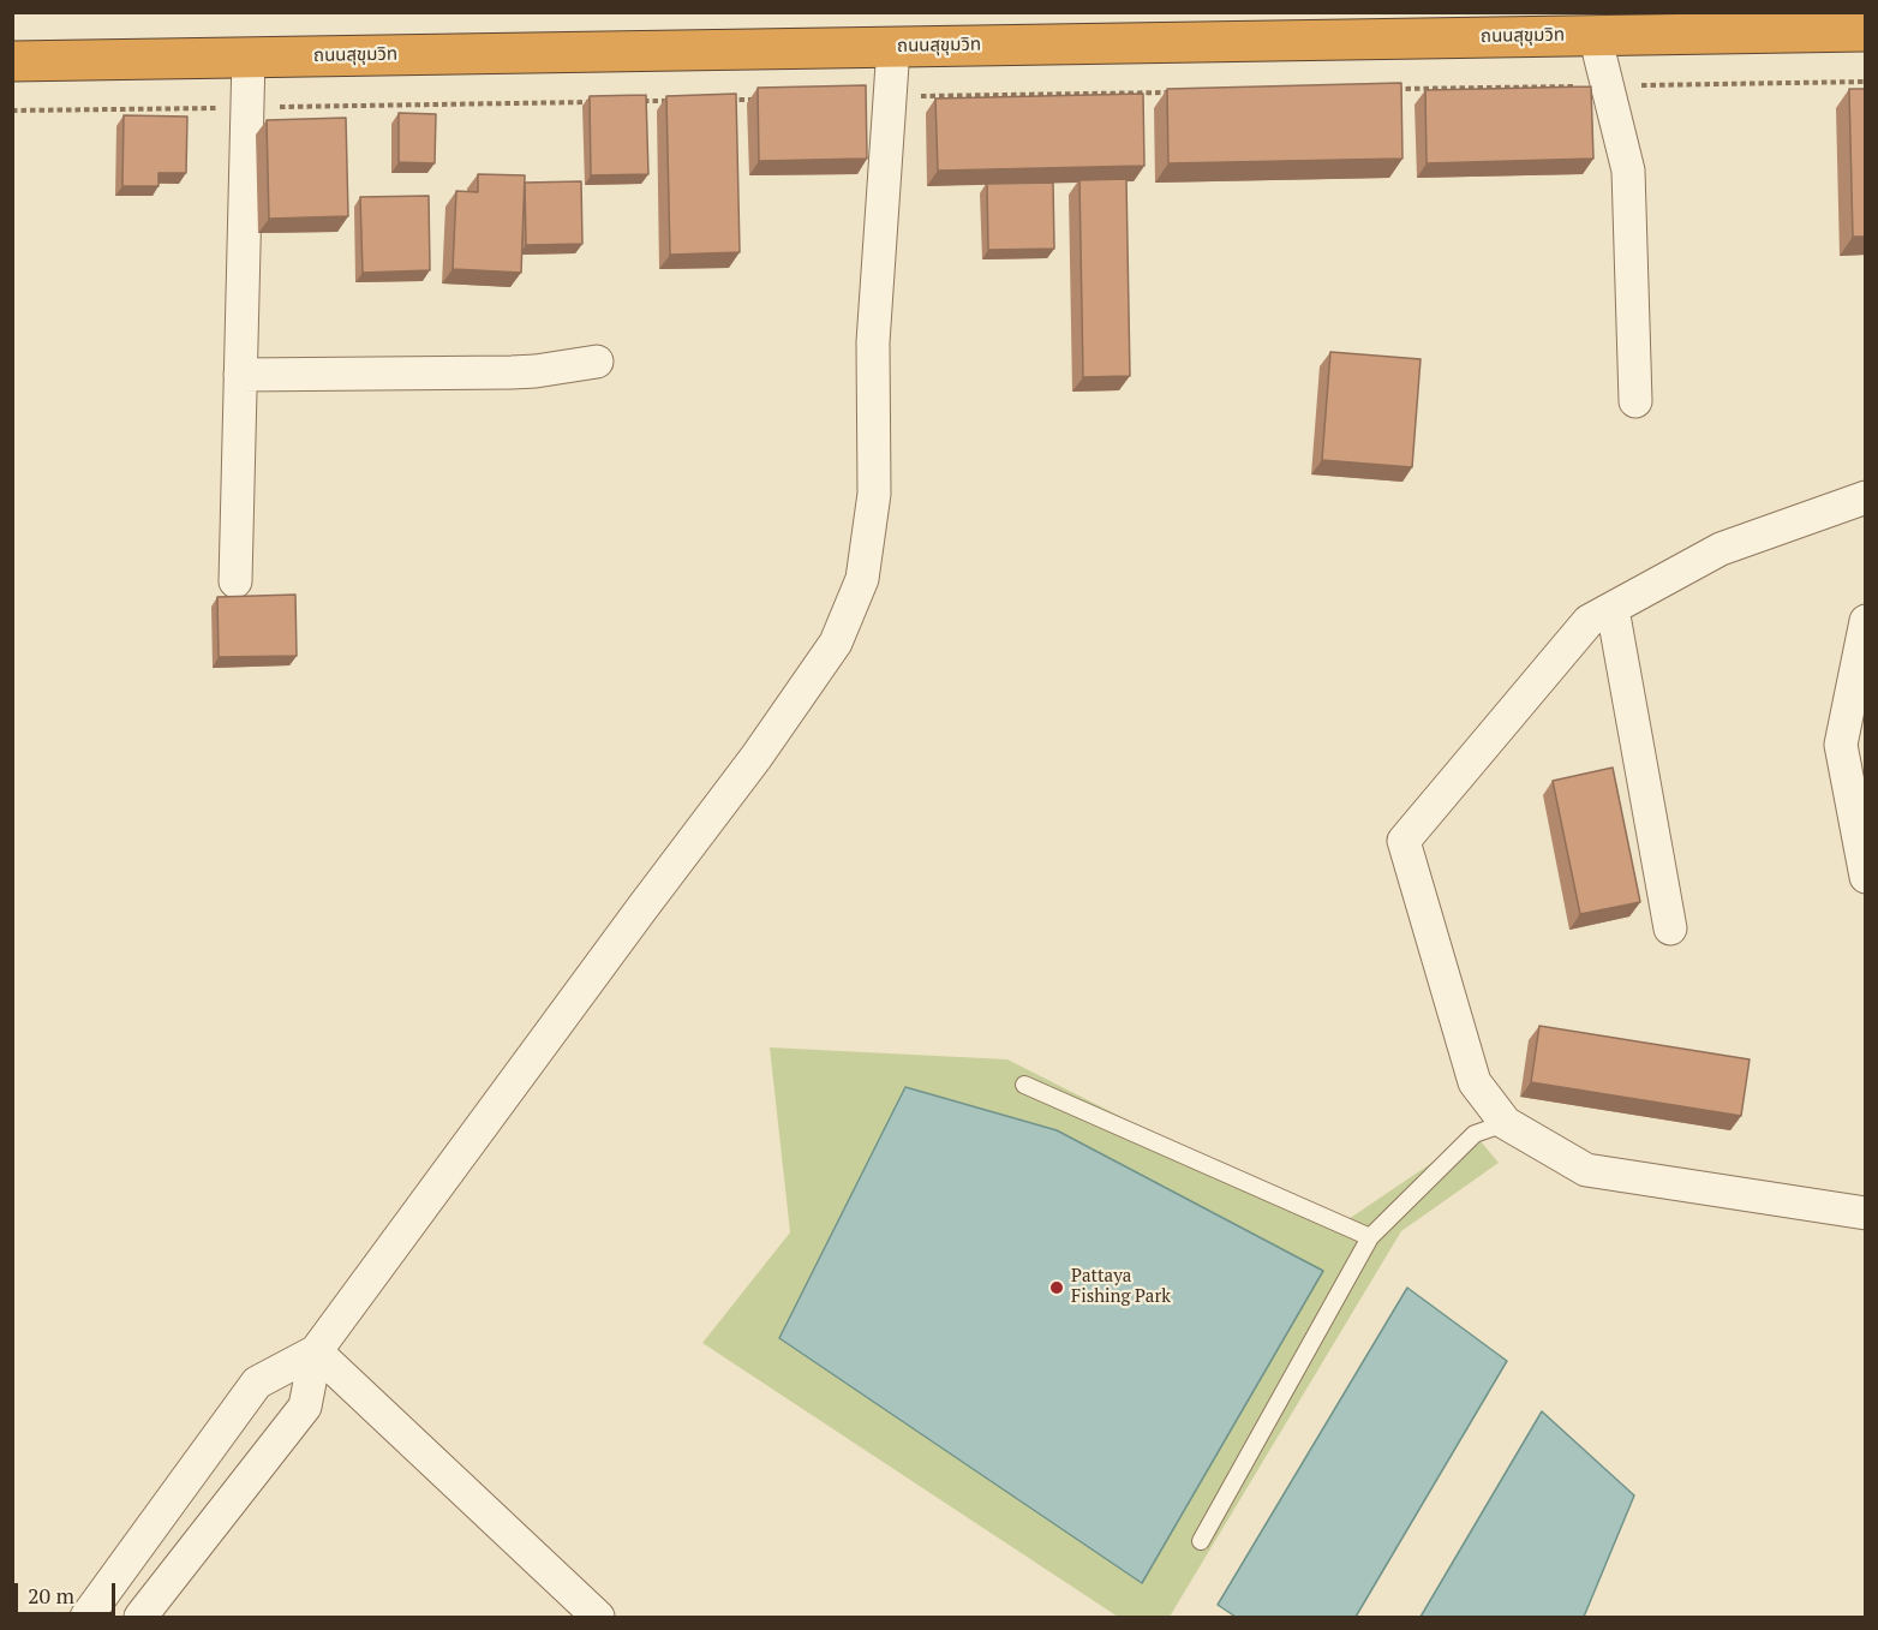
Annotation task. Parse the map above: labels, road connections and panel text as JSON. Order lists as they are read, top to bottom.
{
  "streets": {
    "highway": ["ถนนสุขุมวิท"]
  },
  "places": ["Pattaya Fishing Park"],
  "scale_bar": "20 m"
}
